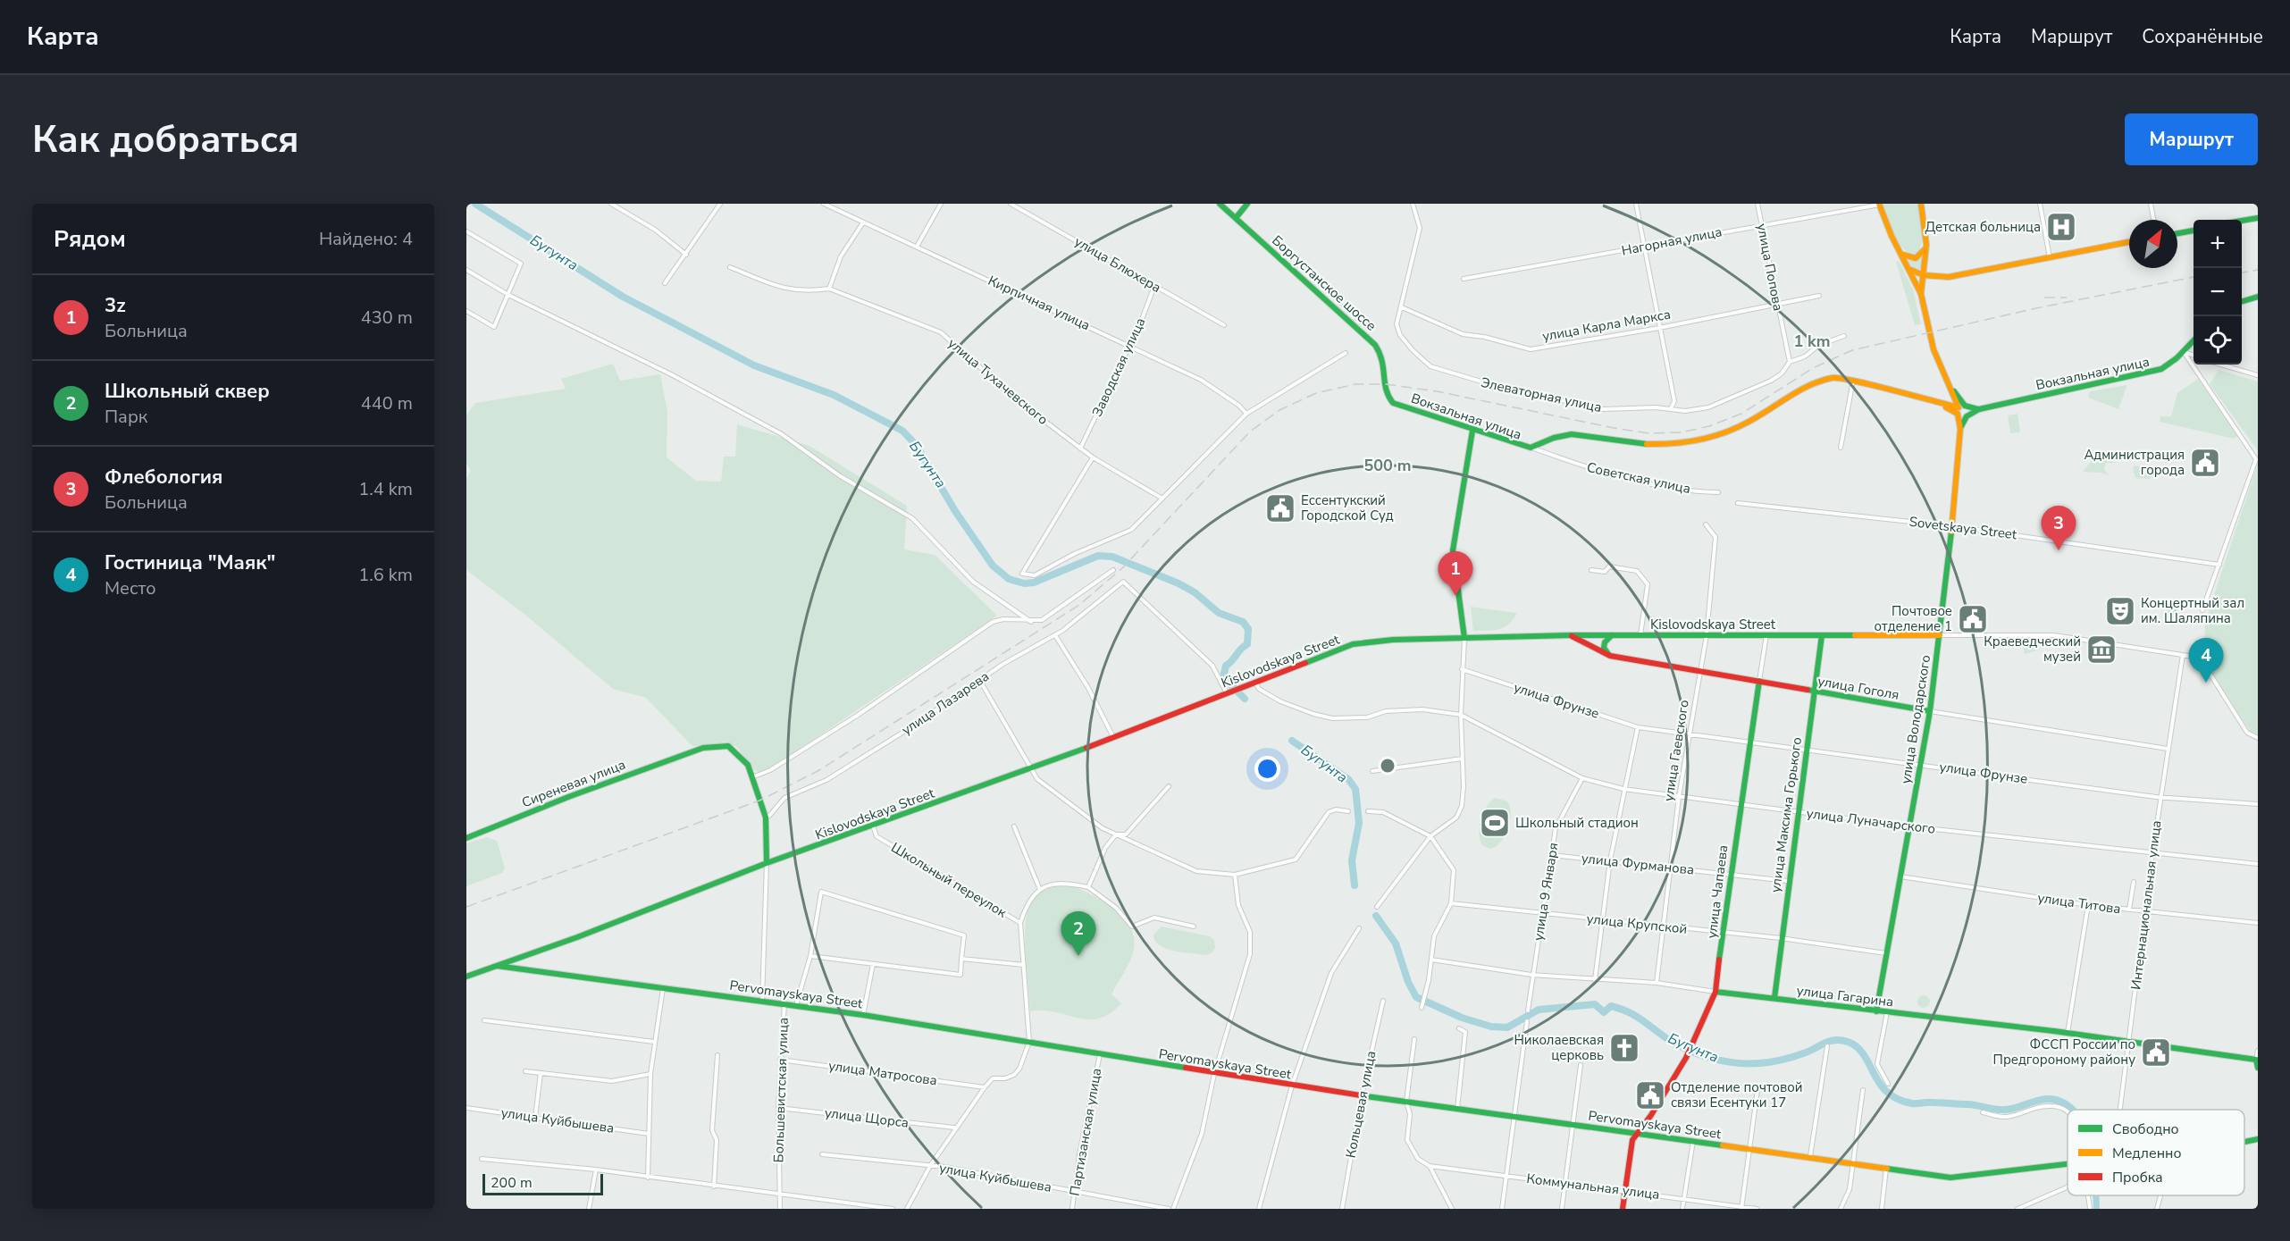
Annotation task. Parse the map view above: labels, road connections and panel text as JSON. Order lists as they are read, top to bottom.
{
  "streets": {
    "street": [
      "Нагорная улица",
      "улица Блюхера",
      "улица Попова",
      "Боргустанское шоссе",
      "Кирпичная улица",
      "улица Карла Маркса",
      "Заводская улица",
      "Вокзальная улица",
      "улица Тухачевского",
      "Элеваторная улица",
      "Советская улица",
      "Sovetskaya Street",
      "Kislovodskaya Street",
      "улица Гоголя",
      "улица Фрунзе",
      "улица Лазарева",
      "улица Володарского",
      "улица Гаевского",
      "Сиреневая улица",
      "улица Максима Горького",
      "улица Луначарского",
      "улица Фурманова",
      "Школьный переулок",
      "улица 9 Января",
      "улица Чапаева",
      "улица Титова",
      "Интернациональная улица",
      "улица Крупской",
      "Pervomayskaya Street",
      "улица Гагарина",
      "улица Матросова",
      "Большевистская улица",
      "Кольцевая улица",
      "улица Щорса",
      "улица Куйбышева",
      "Партизанская улица",
      "Коммунальная улица"
    ]
  },
  "crossings": [
    ["Нагорная улица", "улица Попова"],
    ["улица Блюхера", "Заводская улица"],
    ["улица Попова", "улица Карла Маркса"],
    ["улица Попова", "Элеваторная улица"],
    ["Боргустанское шоссе", "Вокзальная улица"],
    ["Кирпичная улица", "Заводская улица"],
    ["улица Карла Маркса", "Элеваторная улица"],
    ["Заводская улица", "улица Тухачевского"],
    ["Вокзальная улица", "Советская улица"],
    ["Sovetskaya Street", "улица Володарского"],
    ["Kislovodskaya Street", "улица Гоголя"],
    ["Kislovodskaya Street", "улица Лазарева"],
    ["Kislovodskaya Street", "улица Володарского"],
    ["Kislovodskaya Street", "улица Гаевского"],
    ["Kislovodskaya Street", "улица Максима Горького"],
    ["Kislovodskaya Street", "улица Луначарского"],
    ["Kislovodskaya Street", "Школьный переулок"],
    ["Kislovodskaya Street", "улица Чапаева"],
    ["Kislovodskaya Street", "Интернациональная улица"],
    ["Kislovodskaya Street", "Pervomayskaya Street"],
    ["улица Гоголя", "улица Володарского"],
    ["улица Гоголя", "улица Гаевского"],
    ["улица Гоголя", "улица Максима Горького"],
    ["улица Гоголя", "улица Чапаева"],
    ["улица Гоголя", "Интернациональная улица"],
    ["улица Фрунзе", "улица Володарского"],
    ["улица Фрунзе", "улица Гаевского"],
    ["улица Фрунзе", "улица Максима Горького"],
    ["улица Фрунзе", "улица Чапаева"],
    ["улица Фрунзе", "Интернациональная улица"],
    ["улица Володарского", "улица Луначарского"],
    ["улица Володарского", "улица Титова"],
    ["улица Володарского", "улица Крупской"],
    ["улица Володарского", "улица Гагарина"],
    ["улица Гаевского", "улица Луначарского"],
    ["улица Гаевского", "улица Фурманова"],
    ["улица Гаевского", "улица Крупской"],
    ["улица Гаевского", "улица Гагарина"],
    ["улица Максима Горького", "улица Луначарского"],
    ["улица Максима Горького", "улица Фурманова"],
    ["улица Максима Горького", "улица Крупской"],
    ["улица Максима Горького", "улица Гагарина"],
    ["улица Луначарского", "улица 9 Января"],
    ["улица Луначарского", "улица Чапаева"],
    ["улица Луначарского", "Интернациональная улица"],
    ["улица Фурманова", "улица 9 Января"],
    ["улица Фурманова", "улица Чапаева"],
    ["Школьный переулок", "Pervomayskaya Street"],
    ["Школьный переулок", "улица Матросова"],
    ["улица 9 Января", "улица Крупской"],
    ["улица 9 Января", "улица Гагарина"],
    ["улица Чапаева", "улица Крупской"],
    ["улица Чапаева", "Pervomayskaya Street"],
    ["улица Чапаева", "улица Гагарина"],
    ["улица Титова", "Интернациональная улица"],
    ["Интернациональная улица", "улица Гагарина"],
    ["Pervomayskaya Street", "Большевистская улица"],
    ["Pervomayskaya Street", "Кольцевая улица"],
    ["Pervomayskaya Street", "Партизанская улица"],
    ["улица Матросова", "Большевистская улица"],
    ["Большевистская улица", "улица Щорса"],
    ["улица Куйбышева", "Партизанская улица"]
  ],
  "water": ["Бугунта"],
  "places": {
    "hospital": ["Детская больница"],
    "public building": [
      "Администрация города",
      "Ессентукский Городской Суд",
      "Почтовое отделение 1",
      "ФССП России по Предгороному району",
      "Отделение почтовой связи Есентуки 17"
    ],
    "theatre": ["Концертный зал им. Шаляпина"],
    "museum": ["Краеведческий музей"],
    "sports": ["Школьный стадион"],
    "church": ["Николаевская церковь"]
  },
  "legend": ["Свободно", "Медленно", "Пробка"],
  "scale_bar": "200 m",
  "north": "top right",
  "page": {
    "header": "Карта",
    "nav": ["Карта", "Маршрут", "Сохранённые"],
    "buttons": "Маршрут",
    "title": "Как добраться",
    "heading": ["Рядом", "Найдено: 4"],
    "map_buttons": ["+", "−"],
    "list": [
      {
        "mark": "1",
        "name": "3z",
        "note": "Больница",
        "value": "430 m"
      },
      {
        "mark": "2",
        "name": "Школьный сквер",
        "note": "Парк",
        "value": "440 m"
      },
      {
        "mark": "3",
        "name": "Флебология",
        "note": "Больница",
        "value": "1.4 km"
      },
      {
        "mark": "4",
        "name": "Гостиница \"Маяк\"",
        "note": "Место",
        "value": "1.6 km"
      }
    ],
    "pins": [
      "3",
      "1",
      "4",
      "2"
    ],
    "scale": "200 m"
  },
  "rings": ["1 km", "500 m"]
}
